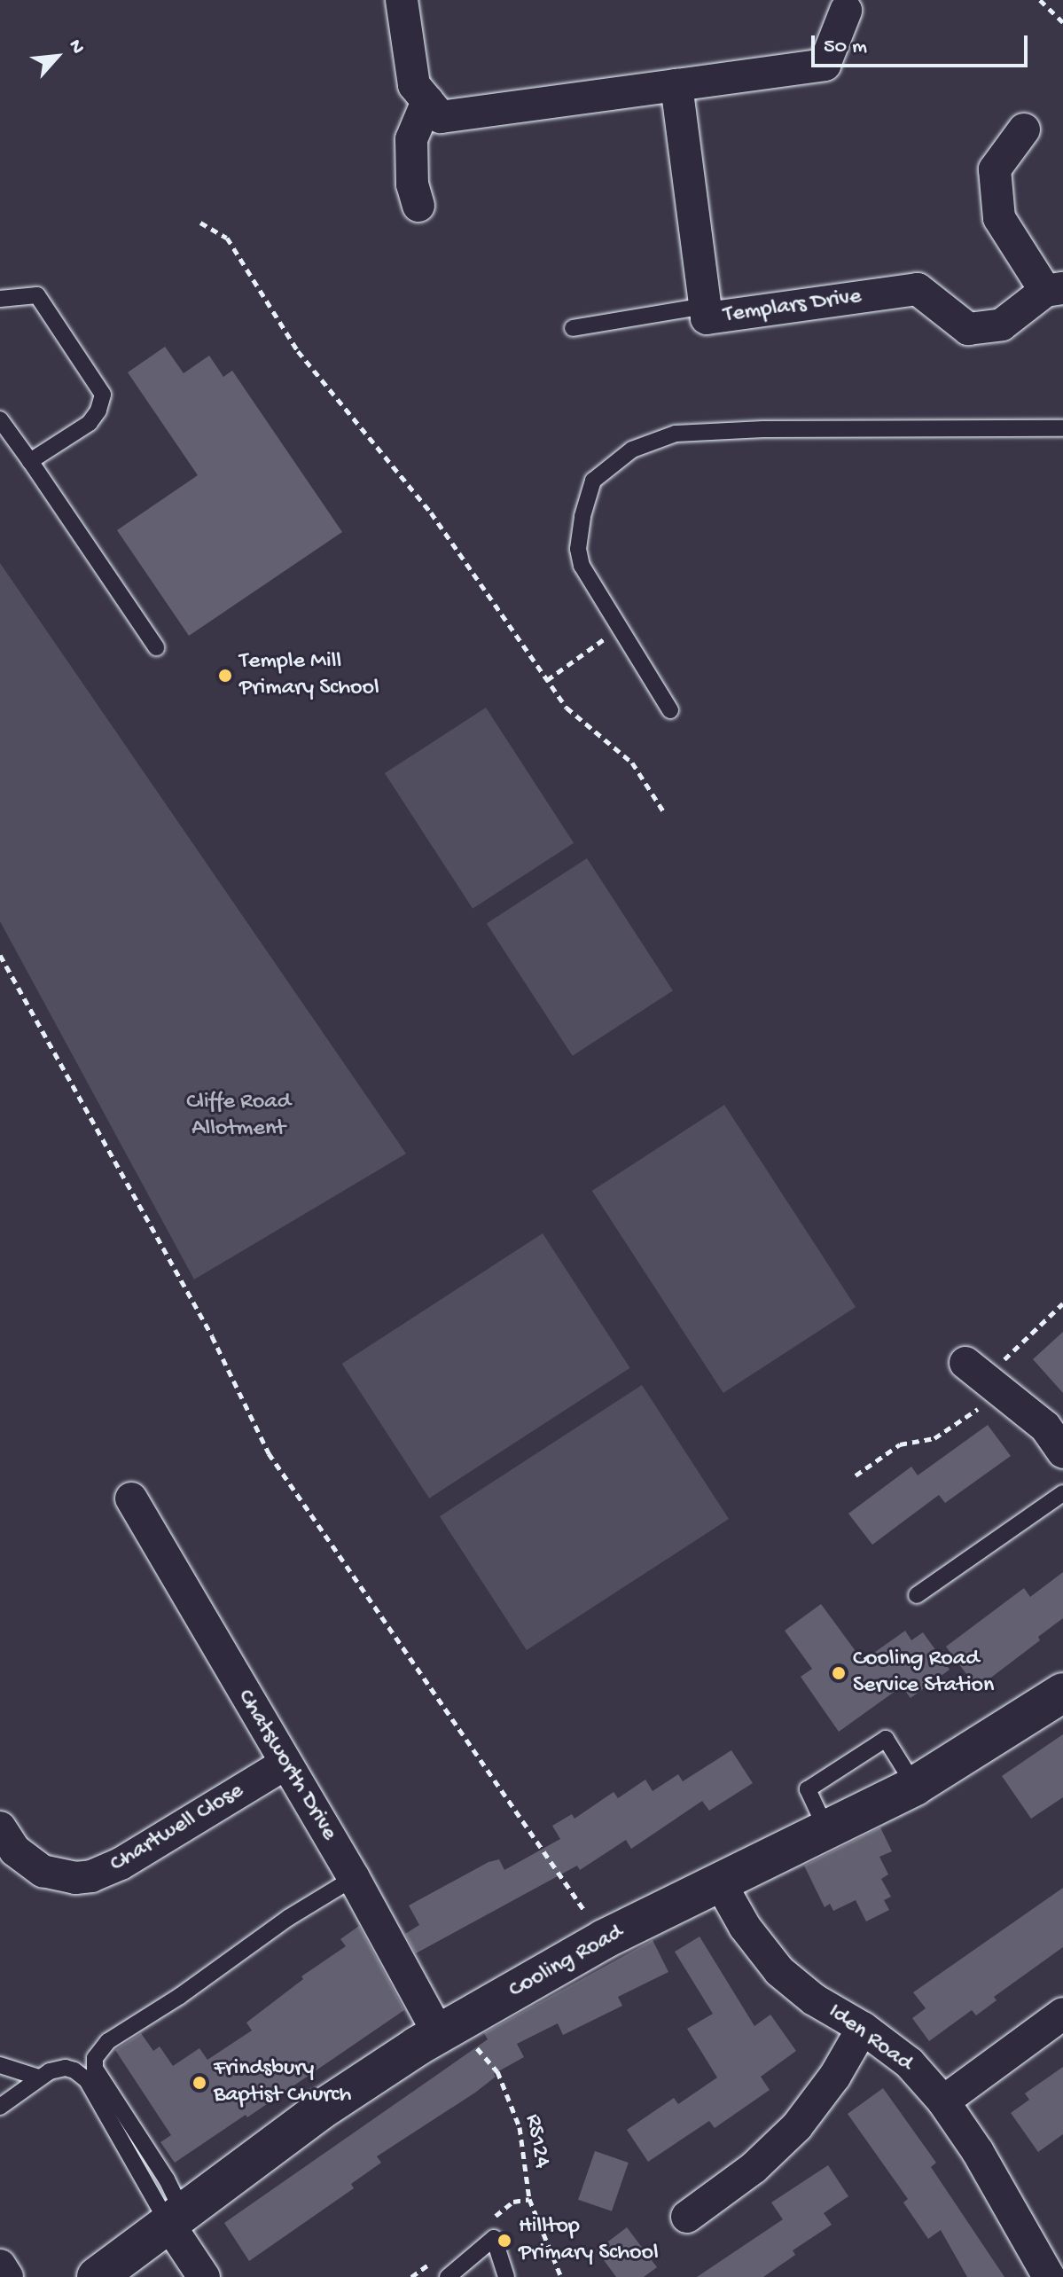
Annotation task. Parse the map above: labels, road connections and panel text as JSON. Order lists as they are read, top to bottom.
{
  "streets": {
    "main road": ["Cooling Road"],
    "street": [
      "Templars Drive",
      "Chatsworth Drive",
      "Chartwell Close",
      "Iden Road"
    ],
    "path": ["RS124"]
  },
  "crossings": [
    ["Chatsworth Drive", "Chartwell Close"],
    ["Chatsworth Drive", "Cooling Road"],
    ["Chatsworth Drive", "RS124"],
    ["Cooling Road", "Iden Road"],
    ["Cooling Road", "RS124"]
  ],
  "parks": ["Cliffe Road Allotment"],
  "places": [
    "Temple Mill Primary School",
    "Cooling Road Service Station",
    "Frindsbury Baptist Church",
    "Hilltop Primary School"
  ],
  "scale_bar": "50 m",
  "north": "top right"
}
